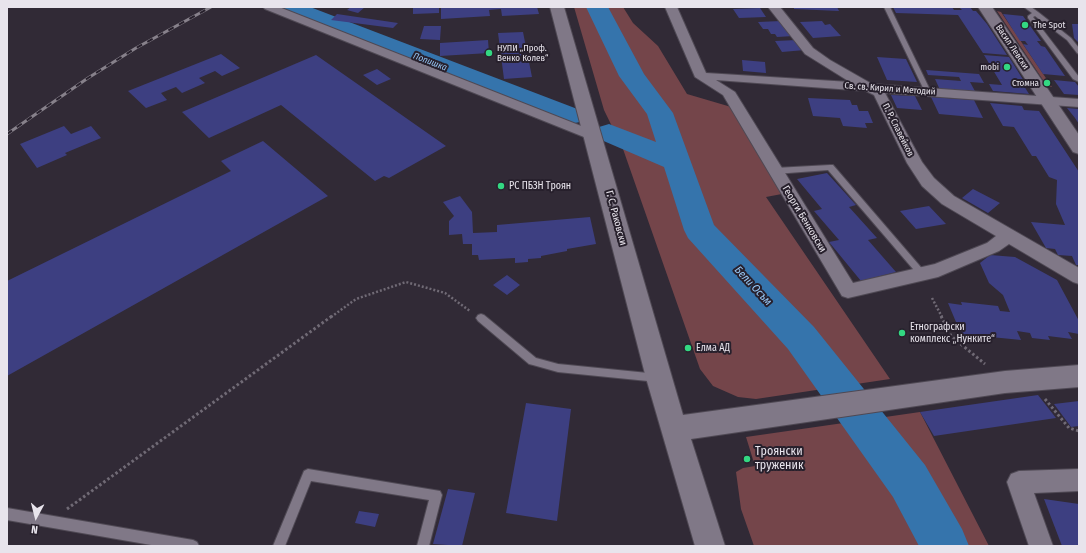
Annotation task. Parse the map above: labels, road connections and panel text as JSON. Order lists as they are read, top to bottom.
{
  "streets": {
    "street": [
      "Васил Левски",
      "Св. св. Кирил и Методий",
      "П. Р. Славейков",
      "Г. С. Раковски",
      "Георги Бенковски"
    ]
  },
  "crossings": [
    ["Васил Левски", "Св. св. Кирил и Методий"],
    ["Св. св. Кирил и Методий", "П. Р. Славейков"],
    ["Св. св. Кирил и Методий", "Георги Бенковски"],
    ["П. Р. Славейков", "Георги Бенковски"]
  ],
  "water": ["Попишка", "Бели Осъм"],
  "places": [
    "The Spot",
    "НУПИ „Проф. Венко Колев“",
    "mobi",
    "Стомна",
    "РС ПБЗН Троян",
    "Етнографски комплекс „Нунките“",
    "Елма АД",
    "Троянски труженик"
  ],
  "north": "bottom"
}
